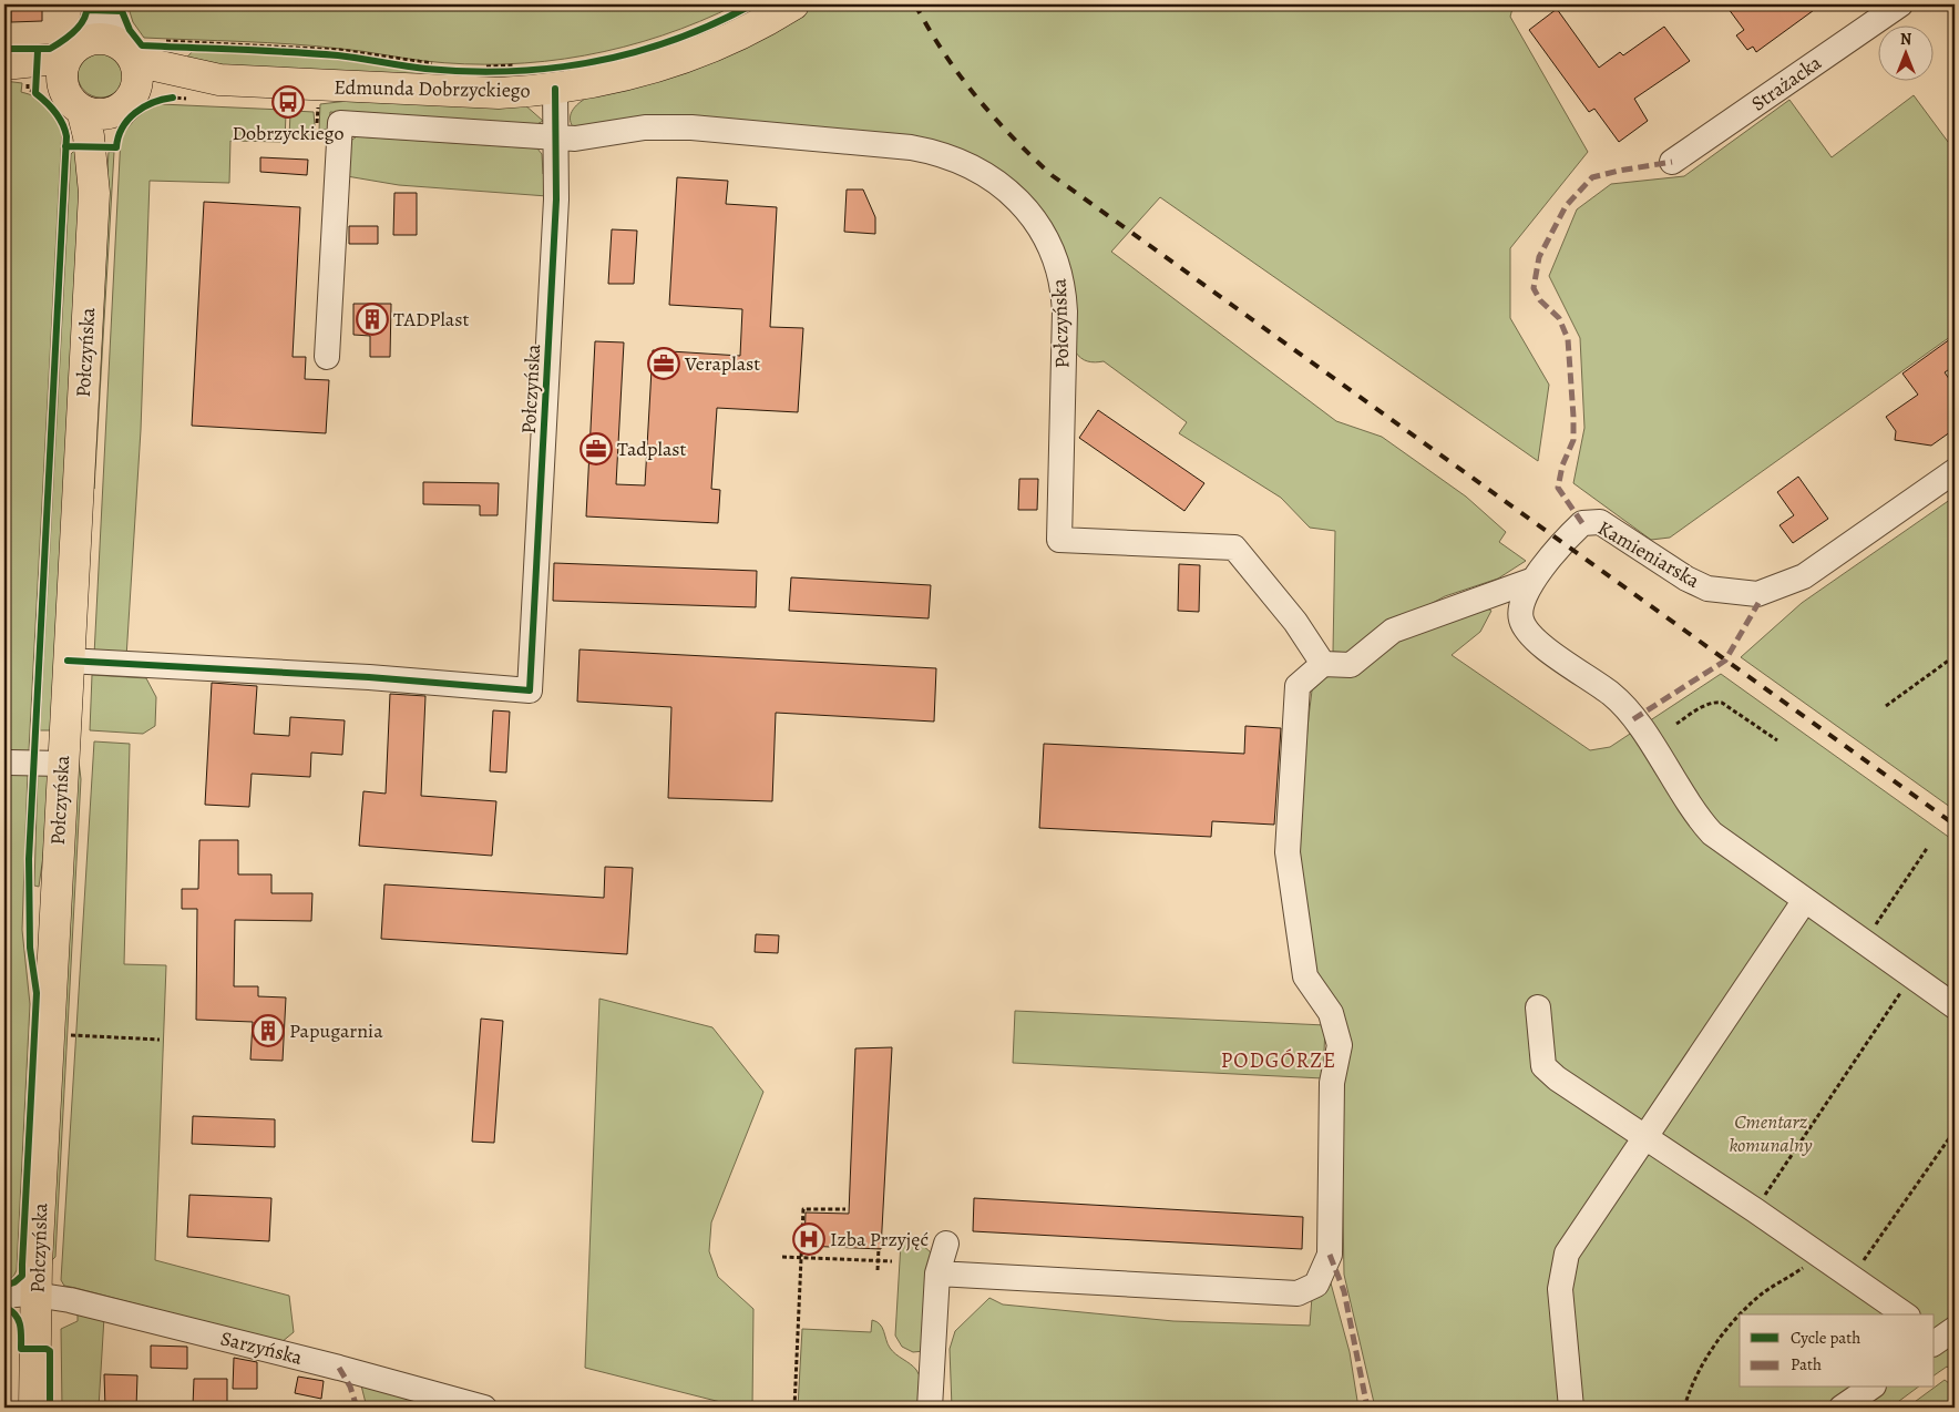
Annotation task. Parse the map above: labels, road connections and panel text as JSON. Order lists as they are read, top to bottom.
{
  "streets": {
    "main road": ["Edmunda Dobrzyckiego", "Połczyńska"],
    "street": ["Strażacka", "Kamieniarska", "Sarzyńska"]
  },
  "crossings": [
    ["Edmunda Dobrzyckiego", "Połczyńska"],
    ["Połczyńska", "Sarzyńska"]
  ],
  "districts": ["PODGÓRZE"],
  "parks": ["Cmentarz komunalny"],
  "places": {
    "bus stop": ["Dobrzyckiego"],
    "building": ["TADPlast", "Papugarnia"],
    "office": ["Veraplast", "Tadplast"],
    "hospital": ["Izba Przyjęć"]
  },
  "legend": ["Cycle path", "Path"],
  "north": "top"
}
